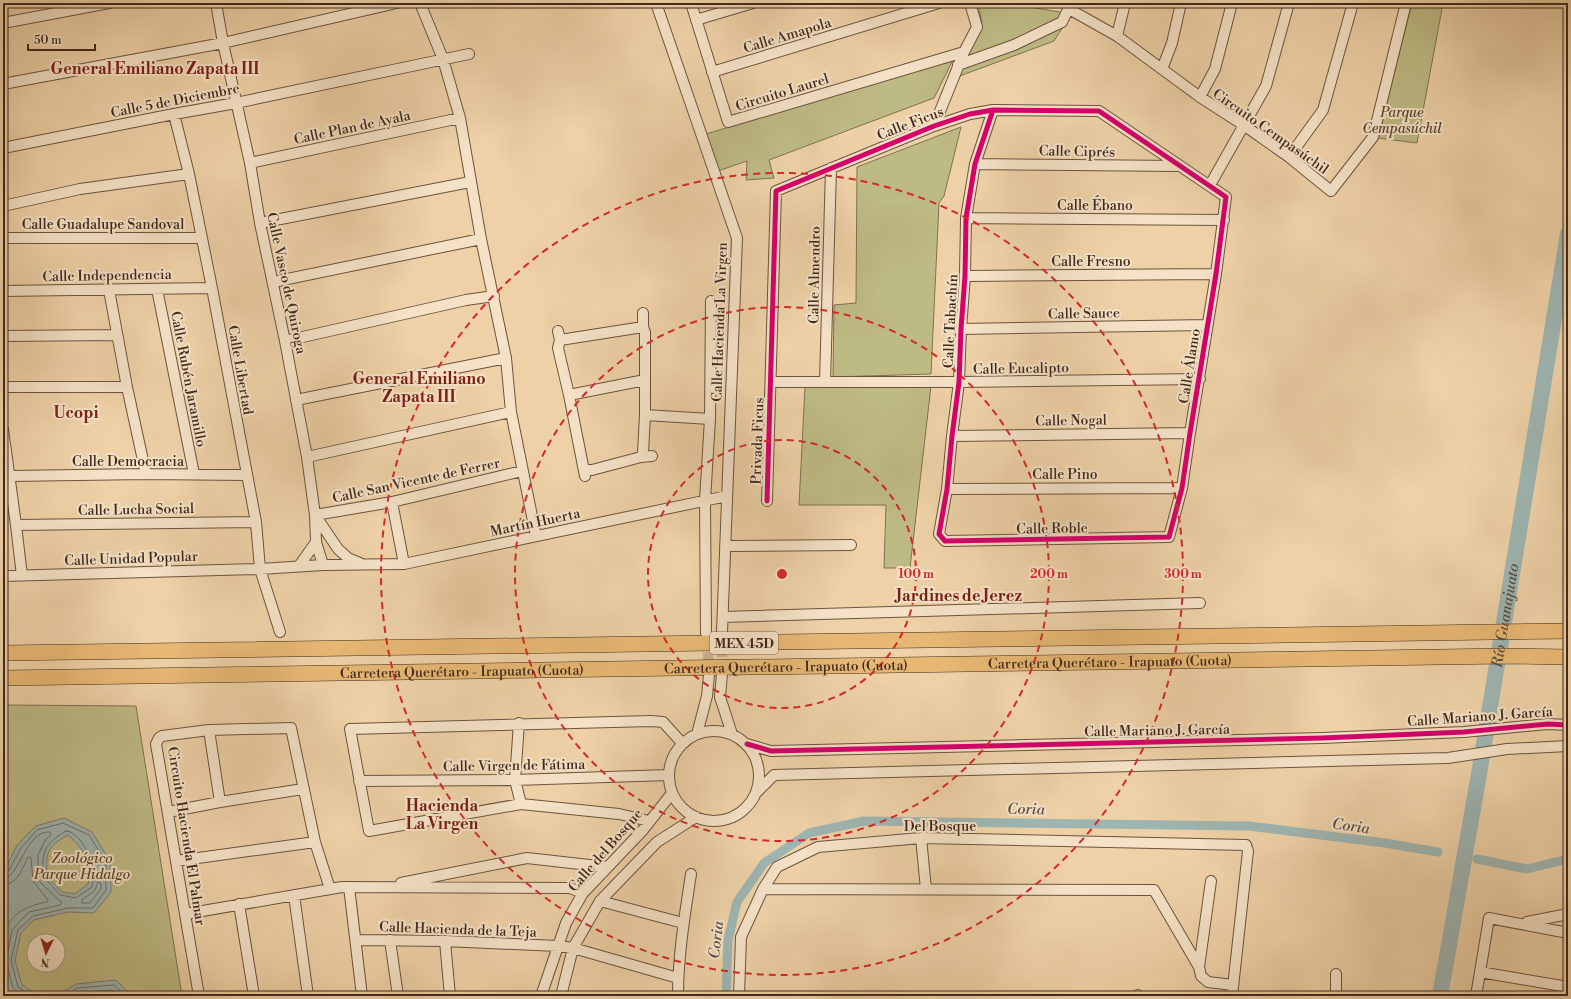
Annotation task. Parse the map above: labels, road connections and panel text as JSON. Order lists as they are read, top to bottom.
{
  "streets": {
    "highway": ["MEX 45D", "Carretera Querétaro - Irapuato (Cuota)"],
    "street": [
      "Calle Amapola",
      "Circuito Laurel",
      "Calle 5 de Diciembre",
      "Calle Ficus",
      "Calle Plan de Ayala",
      "Circuito Cempasúchil",
      "Calle Ciprés",
      "Calle Ébano",
      "Calle Guadalupe Sandoval",
      "Calle Fresno",
      "Calle Independencia",
      "Calle Almendro",
      "Calle Vasco de Quiroga",
      "Calle Sauce",
      "Calle Tabachín",
      "Calle Hacienda La Virgen",
      "Calle Álamo",
      "Calle Eucalipto",
      "Calle Libertad",
      "Calle Rubén Jaramillo",
      "Calle Nogal",
      "Privada Ficus",
      "Calle Democracia",
      "Calle Pino",
      "Calle San Vicente de Ferrer",
      "Calle Lucha Social",
      "Martín Huerta",
      "Calle Roble",
      "Calle Unidad Popular",
      "Calle Mariano J. García",
      "Calle Virgen de Fátima",
      "Del Bosque",
      "Circuito Hacienda El Palmar",
      "Calle del Bosque",
      "Calle Hacienda de la Teja"
    ]
  },
  "crossings": [
    ["Calle Amapola", "Circuito Laurel"],
    ["Calle 5 de Diciembre", "Calle Vasco de Quiroga"],
    ["Calle 5 de Diciembre", "Calle Libertad"],
    ["Calle Ficus", "Calle Ciprés"],
    ["Calle Ficus", "Calle Almendro"],
    ["Calle Ficus", "Calle Tabachín"],
    ["Calle Ficus", "Calle Álamo"],
    ["Calle Ficus", "Calle Eucalipto"],
    ["Calle Ficus", "Privada Ficus"],
    ["Calle Plan de Ayala", "Calle Vasco de Quiroga"],
    ["Calle Ciprés", "Calle Tabachín"],
    ["Calle Ébano", "Calle Tabachín"],
    ["Calle Ébano", "Calle Álamo"],
    ["Calle Guadalupe Sandoval", "Calle Libertad"],
    ["Calle Fresno", "Calle Tabachín"],
    ["Calle Fresno", "Calle Álamo"],
    ["Calle Independencia", "Calle Libertad"],
    ["Calle Independencia", "Calle Rubén Jaramillo"],
    ["Calle Almendro", "Calle Eucalipto"],
    ["Calle Vasco de Quiroga", "Calle San Vicente de Ferrer"],
    ["Calle Vasco de Quiroga", "Martín Huerta"],
    ["Calle Sauce", "Calle Tabachín"],
    ["Calle Sauce", "Calle Álamo"],
    ["Calle Tabachín", "Calle Eucalipto"],
    ["Calle Tabachín", "Calle Nogal"],
    ["Calle Tabachín", "Calle Pino"],
    ["Calle Tabachín", "Calle Roble"],
    ["Calle Hacienda La Virgen", "Martín Huerta"],
    ["Calle Álamo", "Calle Eucalipto"],
    ["Calle Álamo", "Calle Nogal"],
    ["Calle Álamo", "Calle Pino"],
    ["Calle Álamo", "Calle Roble"],
    ["Calle Eucalipto", "Privada Ficus"],
    ["Calle Libertad", "Calle Democracia"],
    ["Calle Libertad", "Calle Lucha Social"],
    ["Calle Libertad", "Calle Unidad Popular"],
    ["Calle Rubén Jaramillo", "Calle Democracia"],
    ["Martín Huerta", "Calle Unidad Popular"],
    ["Calle Mariano J. García", "Calle Virgen de Fátima"],
    ["Calle Mariano J. García", "Calle del Bosque"],
    ["Calle Virgen de Fátima", "Calle del Bosque"],
    ["Calle del Bosque", "Calle Hacienda de la Teja"]
  ],
  "districts": [
    "General Emiliano Zapata III",
    "General Emiliano Zapata III",
    "Ucopi",
    "Jardines de Jerez",
    "Hacienda La Virgen"
  ],
  "water": ["Río Guanajuato", "Coria"],
  "parks": ["Parque Cempasúchil", "Zoológico Parque Hidalgo"],
  "scale_bar": "50 m",
  "north": "bottom",
  "rings": ["100 m", "200 m", "300 m"]
}
